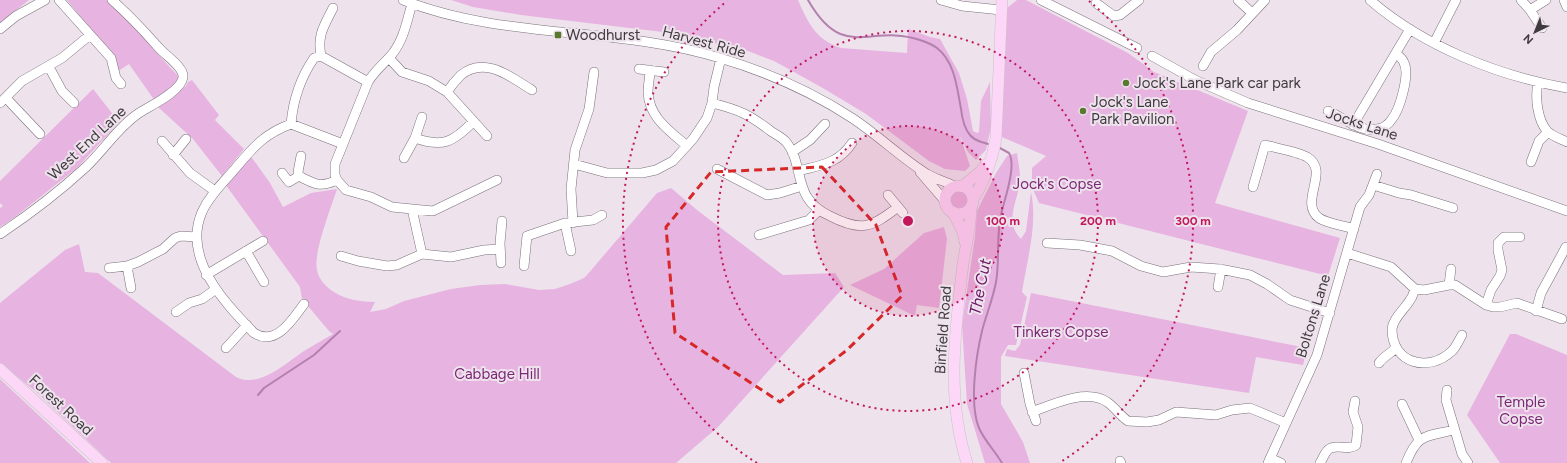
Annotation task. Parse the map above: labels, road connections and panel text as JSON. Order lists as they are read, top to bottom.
{
  "streets": {
    "main road": ["Binfield Road", "Forest Road"],
    "street": [
      "Harvest Ride",
      "Jocks Lane",
      "West End Lane",
      "Boltons Lane"
    ]
  },
  "crossings": [
    ["Harvest Ride", "Binfield Road"]
  ],
  "water": ["The Cut"],
  "parks": [
    "Jock's Copse",
    "Tinkers Copse",
    "Cabbage Hill",
    "Temple Copse"
  ],
  "places": {
    "transit": ["Woodhurst"],
    "other": ["Jock's Lane Park car park", "Jock's Lane Park Pavilion"]
  },
  "north": "bottom left",
  "rings": ["100 m", "200 m", "300 m"]
}
